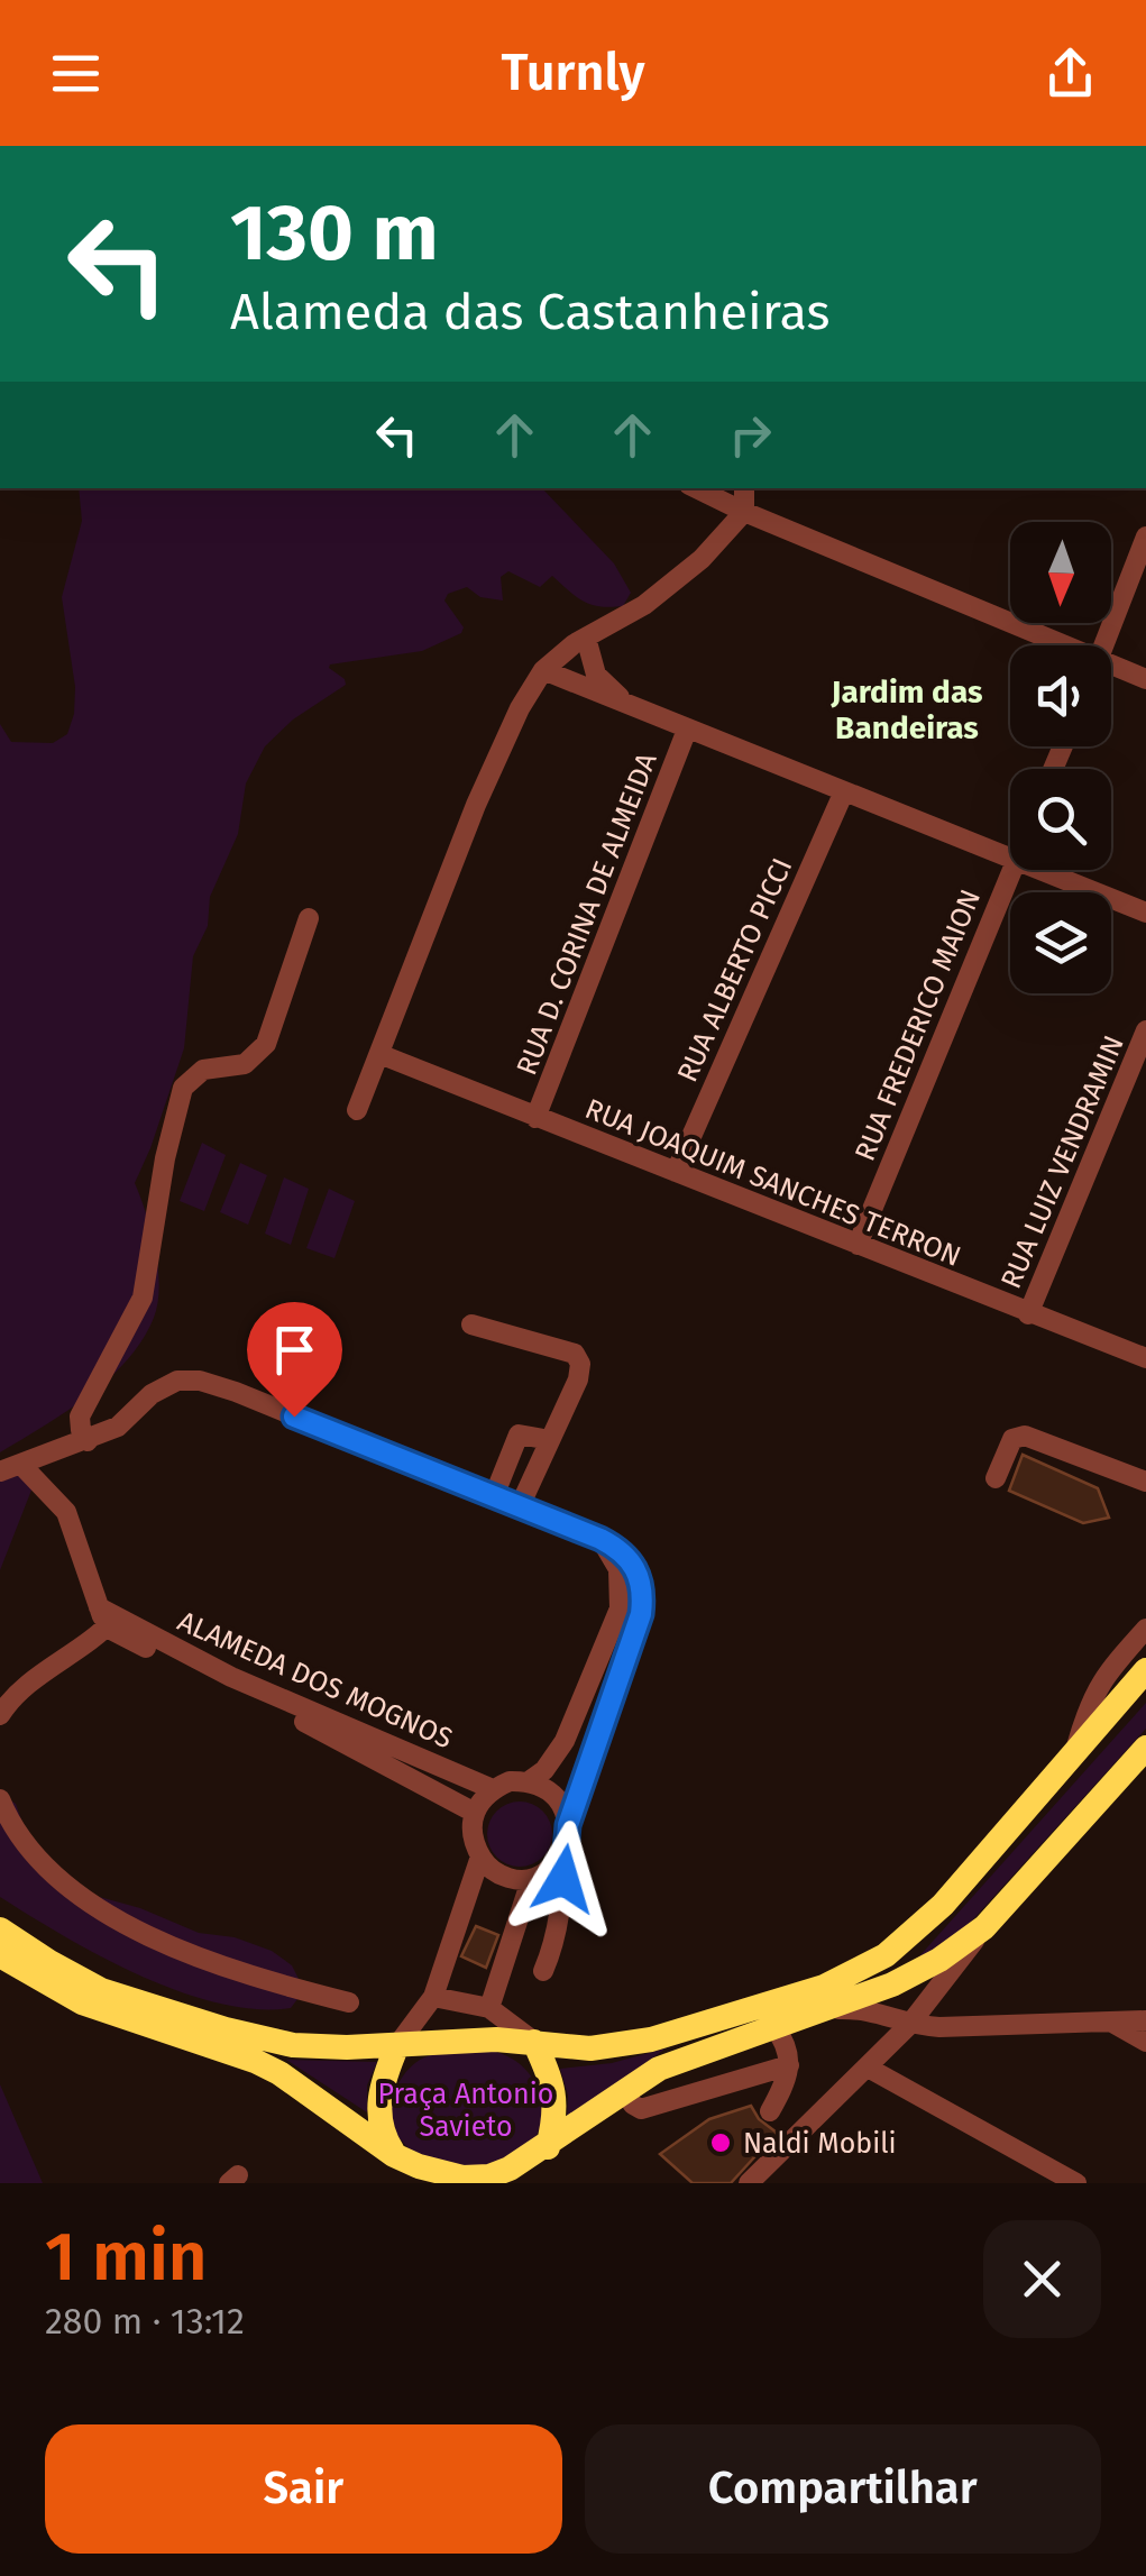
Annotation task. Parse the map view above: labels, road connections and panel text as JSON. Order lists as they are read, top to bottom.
{
  "streets": {
    "street": [
      "RUA D. CORINA DE ALMEIDA",
      "RUA ALBERTO PICCI",
      "RUA FREDERICO MAION",
      "RUA LUIZ VENDRAMIN",
      "RUA JOAQUIM SANCHES TERRON",
      "ALAMEDA DOS MOGNOS"
    ]
  },
  "crossings": [
    ["RUA D. CORINA DE ALMEIDA", "RUA JOAQUIM SANCHES TERRON"],
    ["RUA ALBERTO PICCI", "RUA JOAQUIM SANCHES TERRON"],
    ["RUA FREDERICO MAION", "RUA JOAQUIM SANCHES TERRON"],
    ["RUA LUIZ VENDRAMIN", "RUA JOAQUIM SANCHES TERRON"]
  ],
  "districts": ["Jardim das Bandeiras"],
  "parks": ["Praça Antonio Savieto"],
  "places": ["Naldi Mobili"],
  "north": "bottom",
  "page": {
    "header": "Turnly",
    "turn": ["130 m", "Alameda das Castanheiras"],
    "heading": ["1 min", "280 m · 13:12"],
    "buttons": ["Sair", "Compartilhar"]
  }
}
